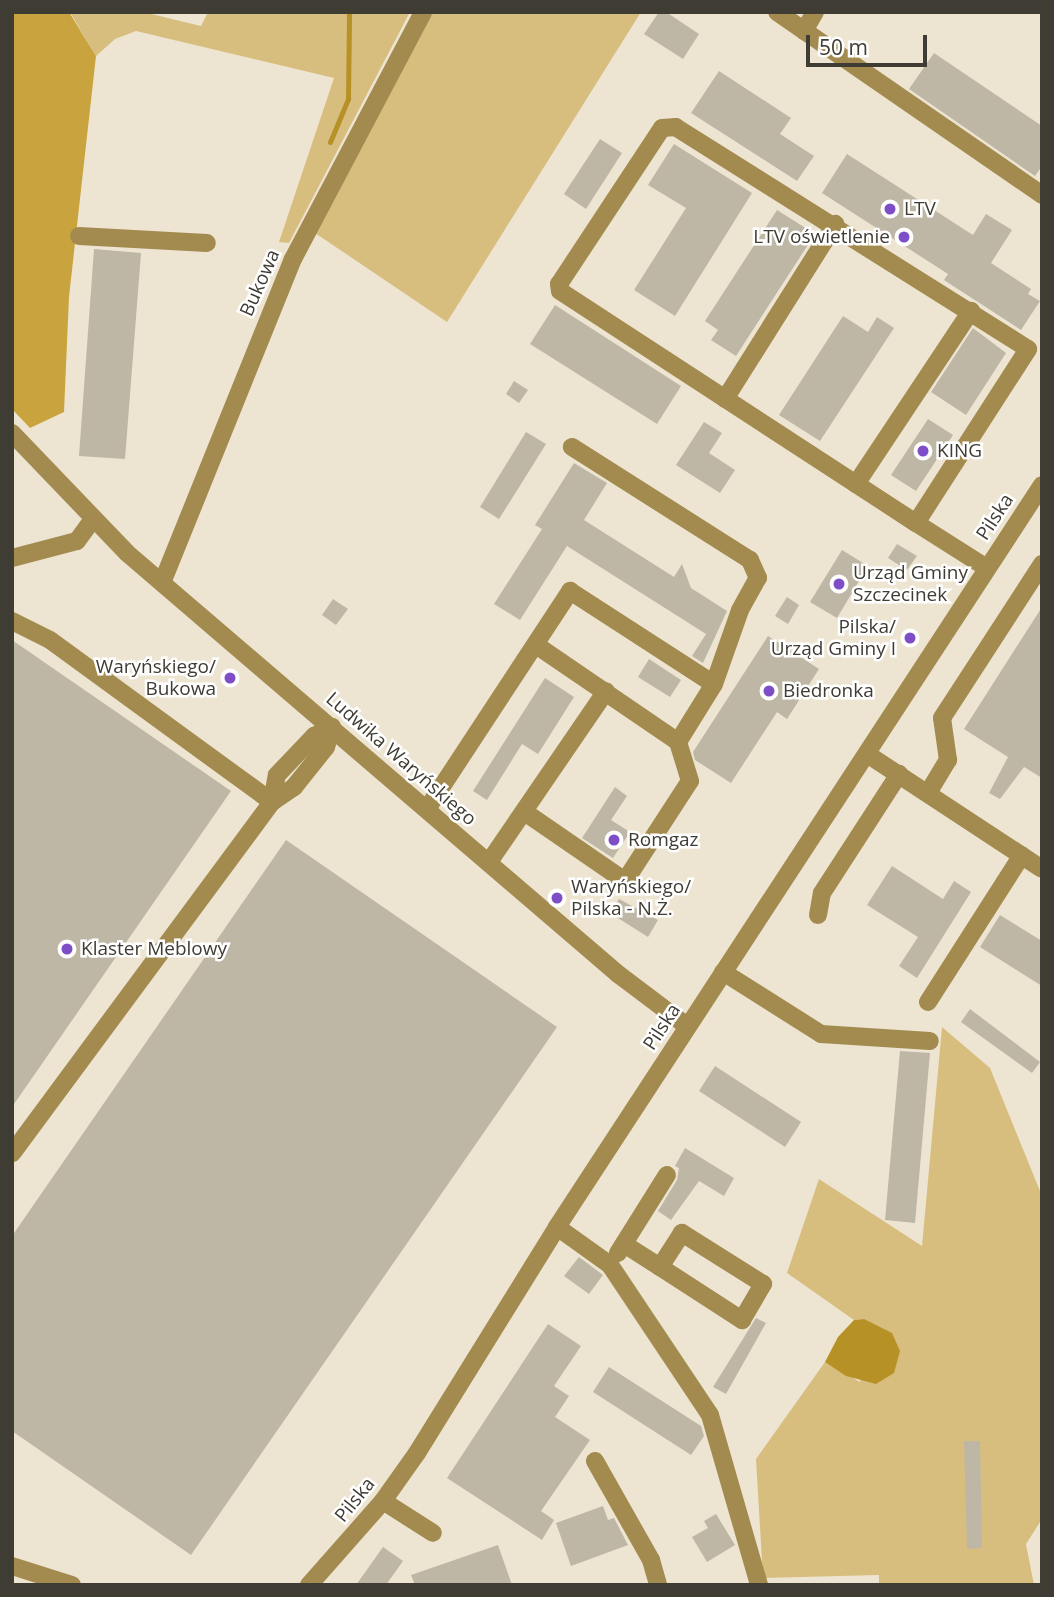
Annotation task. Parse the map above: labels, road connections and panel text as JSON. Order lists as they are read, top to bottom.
{
  "streets": {
    "street": ["Bukowa", "Pilska", "Ludwika Waryńskiego"]
  },
  "crossings": [
    ["Bukowa", "Ludwika Waryńskiego"],
    ["Pilska", "Ludwika Waryńskiego"]
  ],
  "places": [
    "LTV",
    "LTV oświetlenie",
    "KING",
    "Urząd Gminy Szczecinek",
    "Pilska/ Urząd Gminy I",
    "Waryńskiego/ Bukowa",
    "Biedronka",
    "Romgaz",
    "Waryńskiego/ Pilska - N.Ż.",
    "Klaster Meblowy"
  ],
  "scale_bar": "50 m"
}
